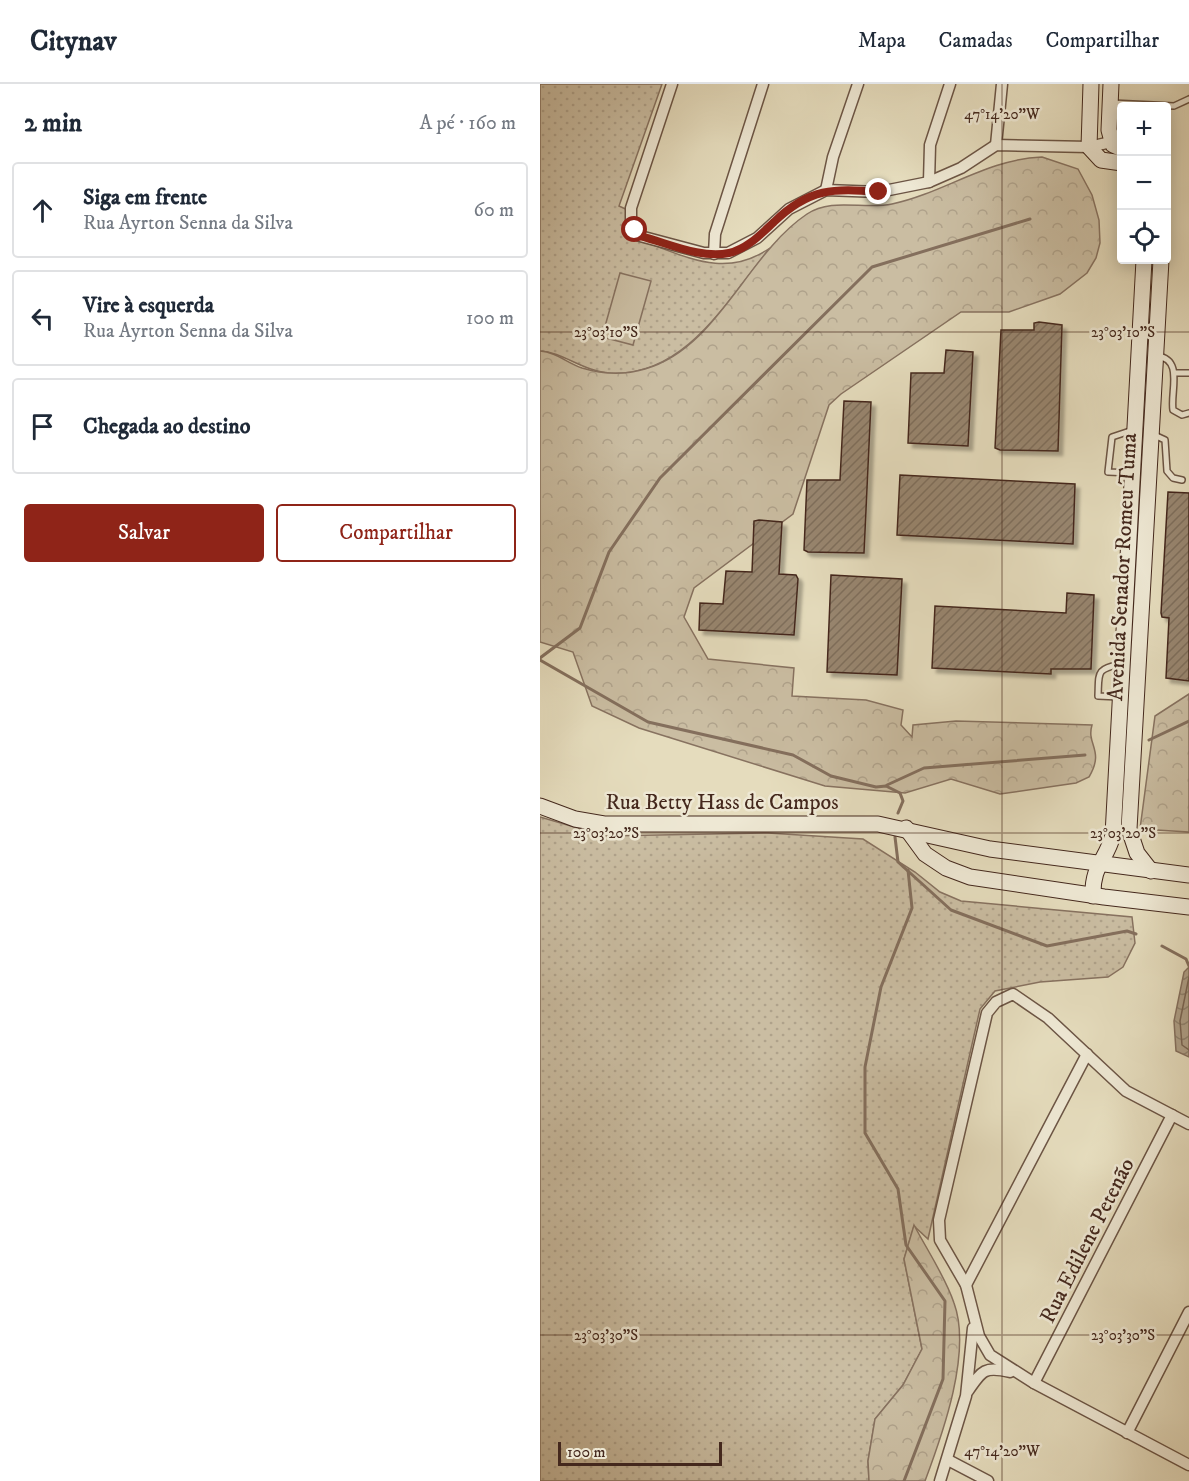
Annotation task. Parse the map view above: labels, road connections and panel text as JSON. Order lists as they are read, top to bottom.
{
  "streets": {
    "street": ["Avenida Senador Romeu Tuma", "Rua Betty Hass de Campos", "Rua Edilene Petenão"]
  },
  "crossings": [
    ["Avenida Senador Romeu Tuma", "Rua Betty Hass de Campos"]
  ],
  "scale_bar": "100 m",
  "page": {
    "header": "Citynav",
    "nav": ["Mapa", "Camadas", "Compartilhar"],
    "heading": ["2 min", "A pé · 160 m"],
    "map_buttons": ["+", "−"],
    "list": [
      ["Siga em frente", "Rua Ayrton Senna da Silva", "60 m"],
      ["Vire à esquerda", "Rua Ayrton Senna da Silva", "100 m"],
      "Chegada ao destino"
    ],
    "buttons": ["Salvar", "Compartilhar"],
    "scale": "100 m"
  },
  "coordinates": [
    "47°14'20\"W",
    "23°03'10\"S",
    "23°03'20\"S",
    "23°03'30\"S"
  ]
}
